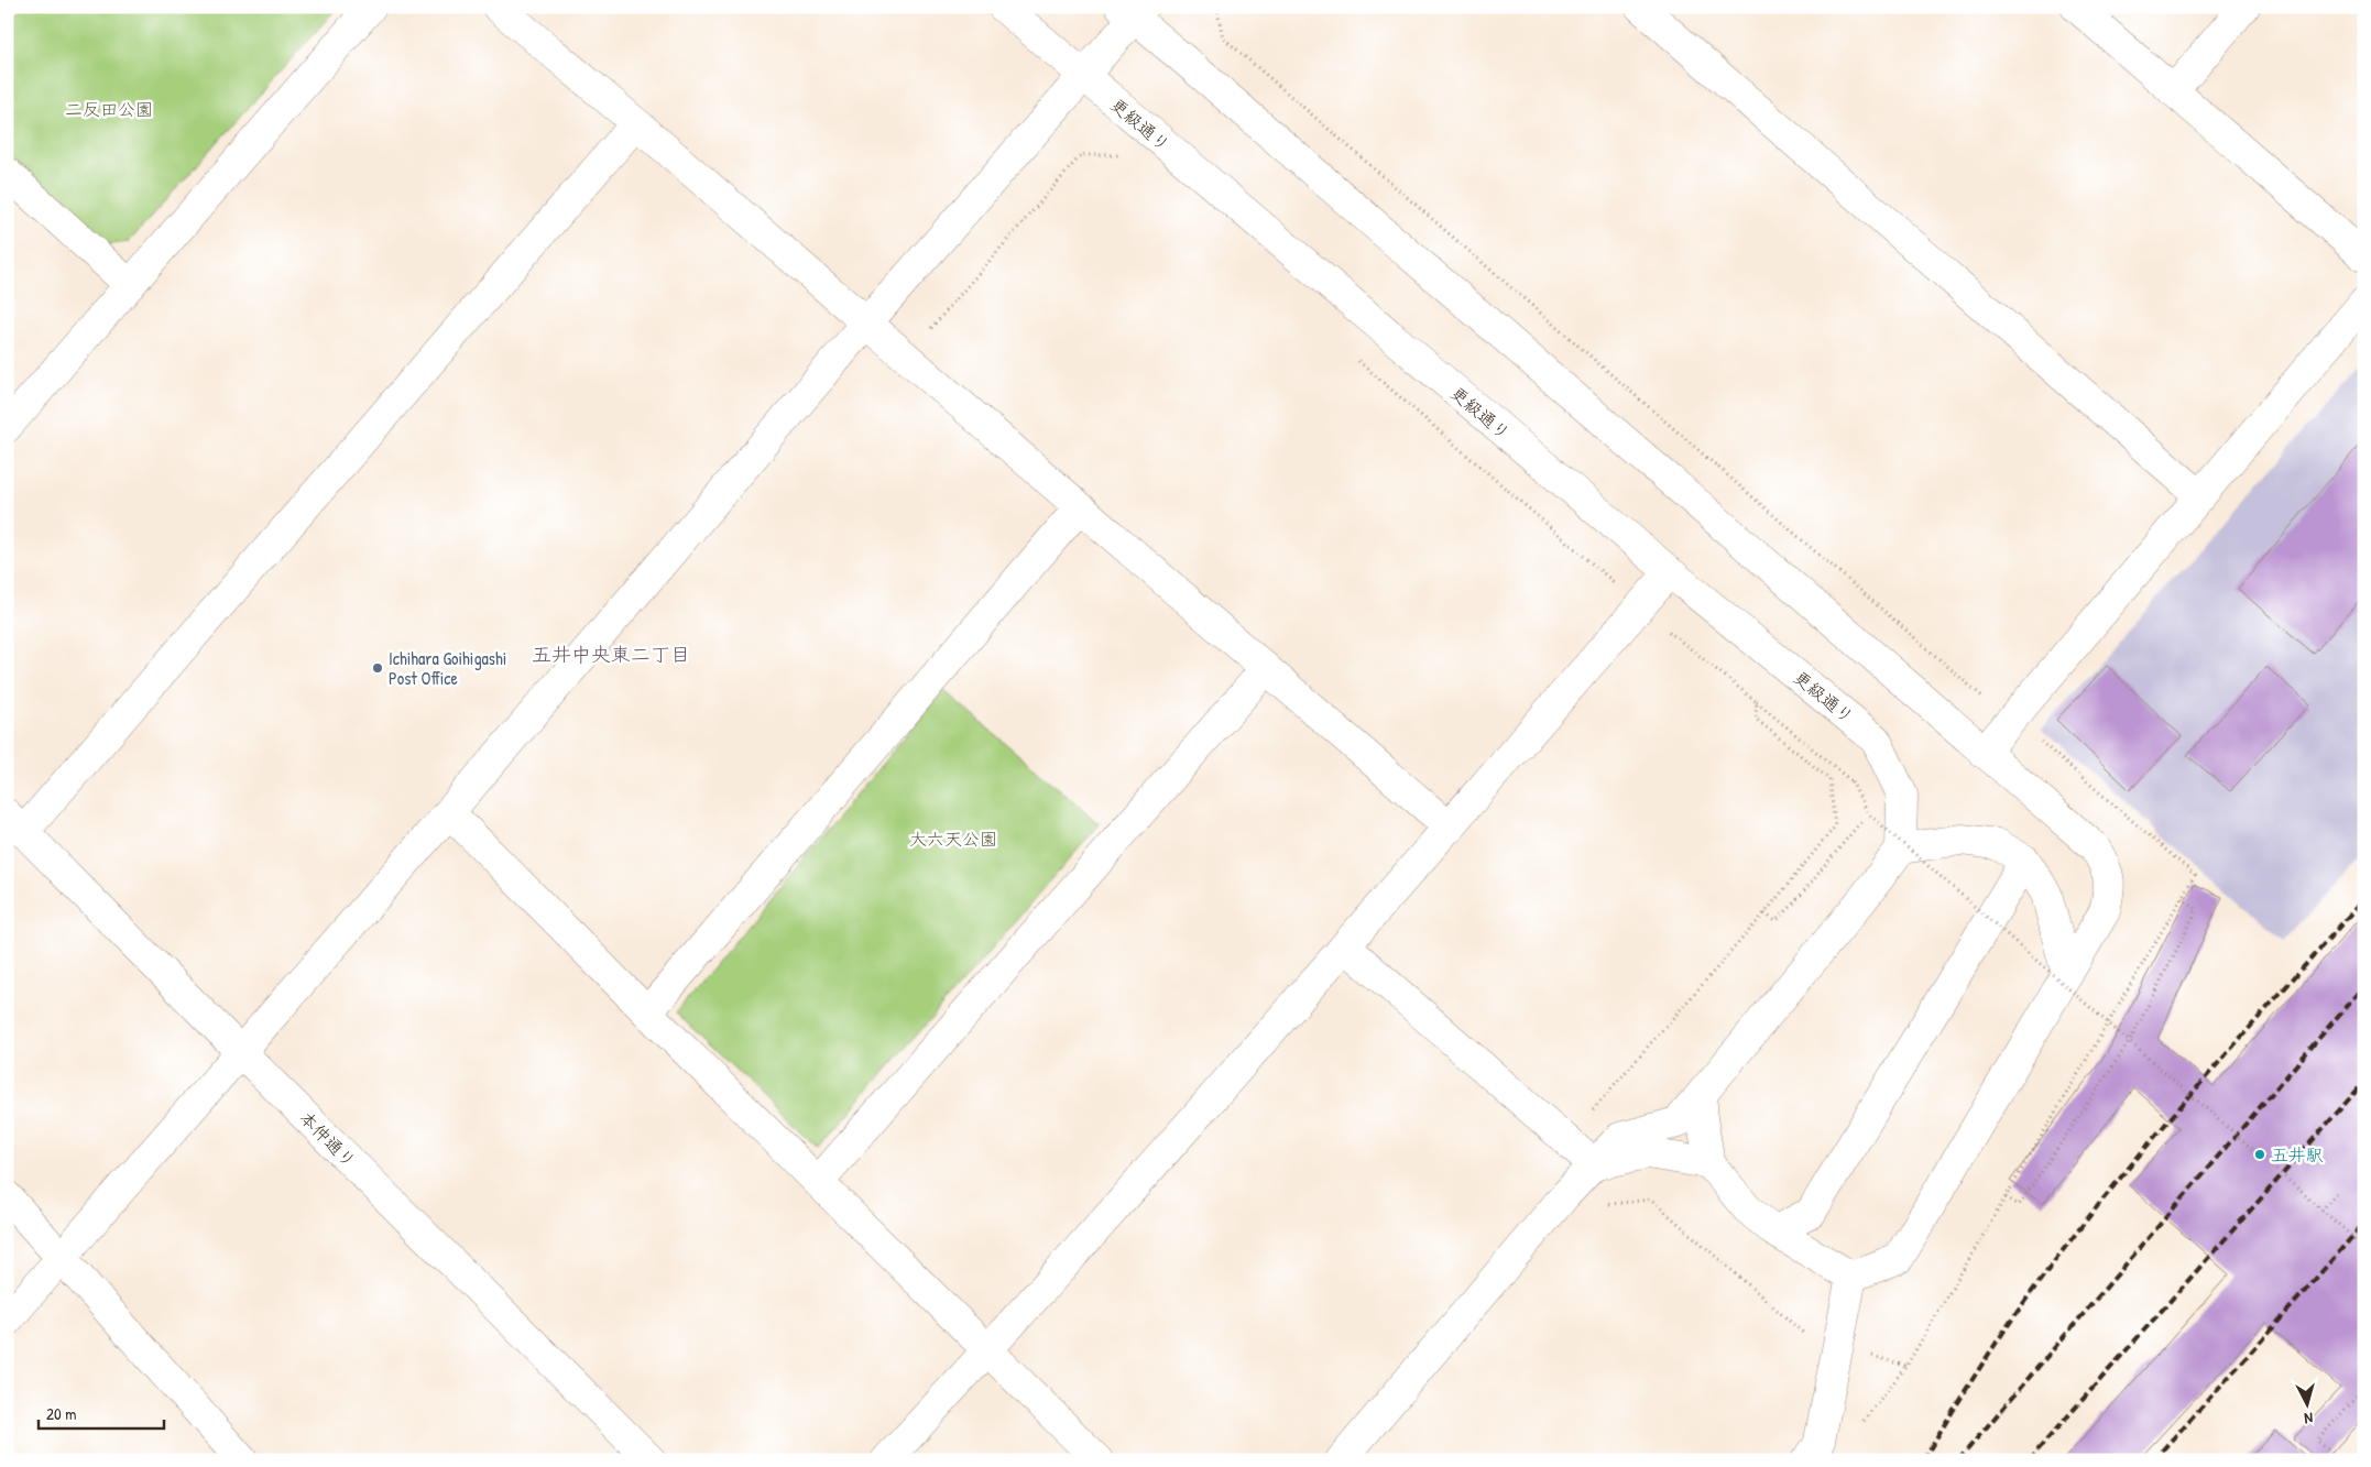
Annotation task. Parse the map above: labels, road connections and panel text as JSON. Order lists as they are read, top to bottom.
{
  "streets": {
    "street": ["更級通り", "本仲通り"]
  },
  "districts": ["五井中央東二丁目"],
  "parks": ["二反田公園", "大六天公園"],
  "places": ["Ichihara Goihigashi Post Office", "五井駅"],
  "scale_bar": "20 m",
  "north": "bottom"
}
